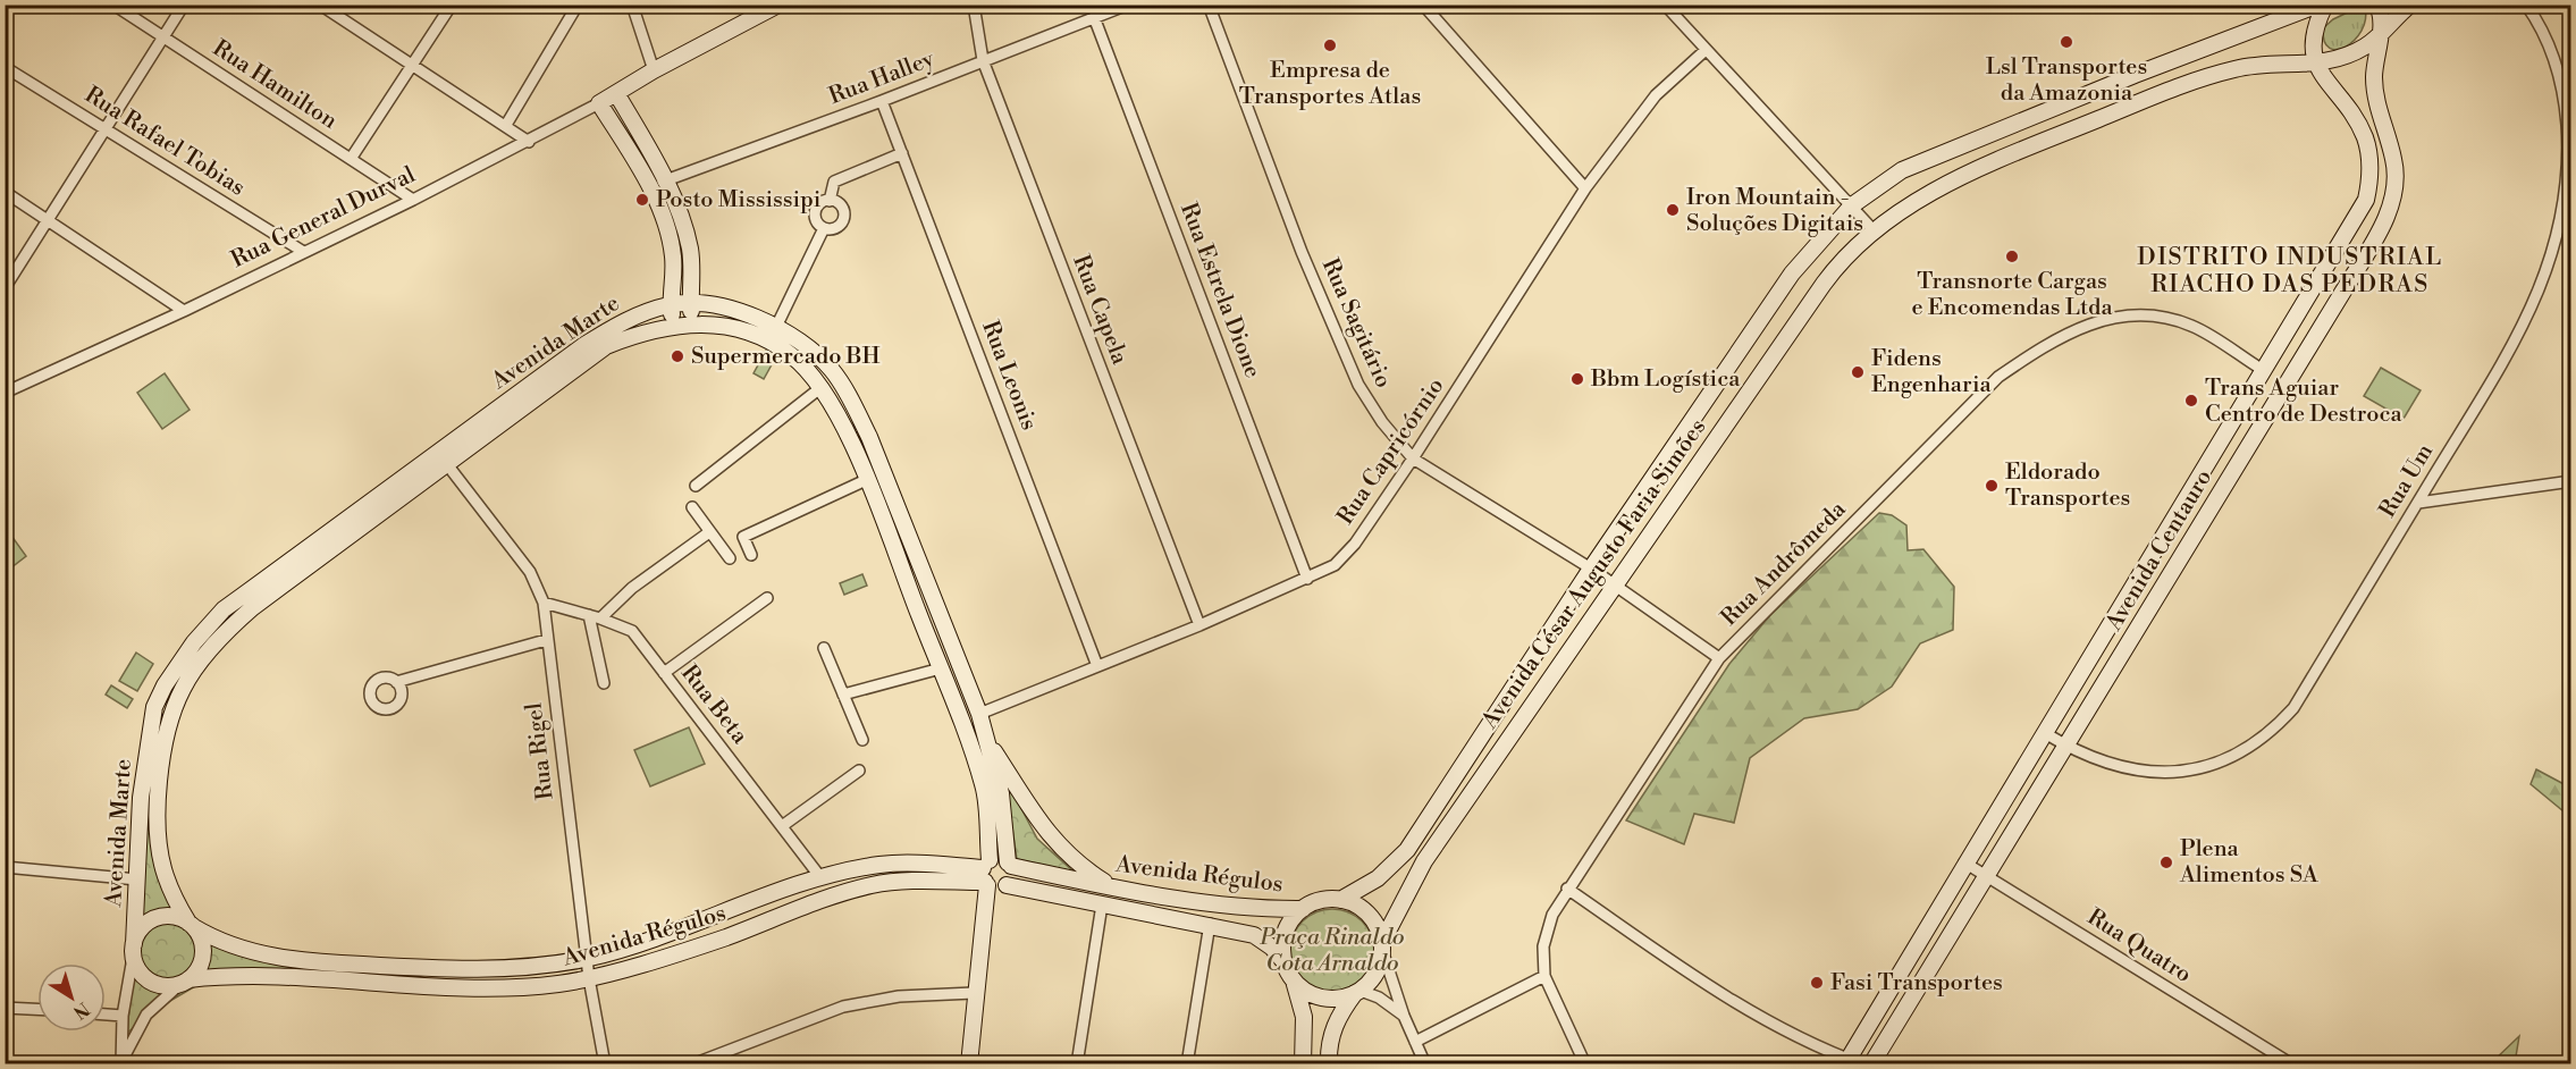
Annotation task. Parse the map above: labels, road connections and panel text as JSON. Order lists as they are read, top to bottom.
{
  "streets": {
    "street": [
      "Rua Halley",
      "Rua Hamilton",
      "Rua Rafael Tobias",
      "Rua General Durval",
      "Rua Estrela Dione",
      "Rua Capela",
      "Rua Sagitário",
      "Avenida Marte",
      "Rua Leonis",
      "Rua Capricórnio",
      "Rua Um",
      "Avenida Centauro",
      "Rua Andrômeda",
      "Avenida César Augusto Faria Simões",
      "Rua Beta",
      "Rua Rigel",
      "Avenida Régulos",
      "Rua Quatro"
    ]
  },
  "crossings": [
    ["Rua Halley", "Rua Estrela Dione"],
    ["Rua Halley", "Rua Capela"],
    ["Rua Halley", "Rua Leonis"],
    ["Rua Hamilton", "Rua General Durval"],
    ["Rua Rafael Tobias", "Rua General Durval"],
    ["Rua Estrela Dione", "Rua Capricórnio"],
    ["Rua Capela", "Rua Capricórnio"],
    ["Rua Sagitário", "Rua Capricórnio"],
    ["Rua Sagitário", "Rua Andrômeda"],
    ["Rua Sagitário", "Avenida César Augusto Faria Simões"],
    ["Avenida Marte", "Rua Capricórnio"],
    ["Avenida Marte", "Rua Rigel"],
    ["Avenida Marte", "Avenida Régulos"],
    ["Rua Leonis", "Rua Capricórnio"],
    ["Rua Um", "Avenida Centauro"],
    ["Avenida Centauro", "Rua Andrômeda"],
    ["Avenida Centauro", "Avenida César Augusto Faria Simões"],
    ["Avenida Centauro", "Rua Quatro"],
    ["Avenida César Augusto Faria Simões", "Avenida Régulos"],
    ["Rua Beta", "Rua Rigel"],
    ["Rua Beta", "Avenida Régulos"],
    ["Rua Rigel", "Avenida Régulos"]
  ],
  "districts": ["DISTRITO INDUSTRIAL RIACHO DAS PEDRAS"],
  "parks": ["Praça Rinaldo Cota Arnaldo"],
  "places": [
    "Lsl Transportes da Amazonia",
    "Empresa de Transportes Atlas",
    "Posto Mississipi",
    "Iron Mountain - Soluções Digitais",
    "Transnorte Cargas e Encomendas Ltda",
    "Supermercado BH",
    "Fidens Engenharia",
    "Bbm Logística",
    "Trans Aguiar Centro de Destroca",
    "Eldorado Transportes",
    "Plena Alimentos SA",
    "Fasi Transportes"
  ],
  "north": "bottom right"
}
